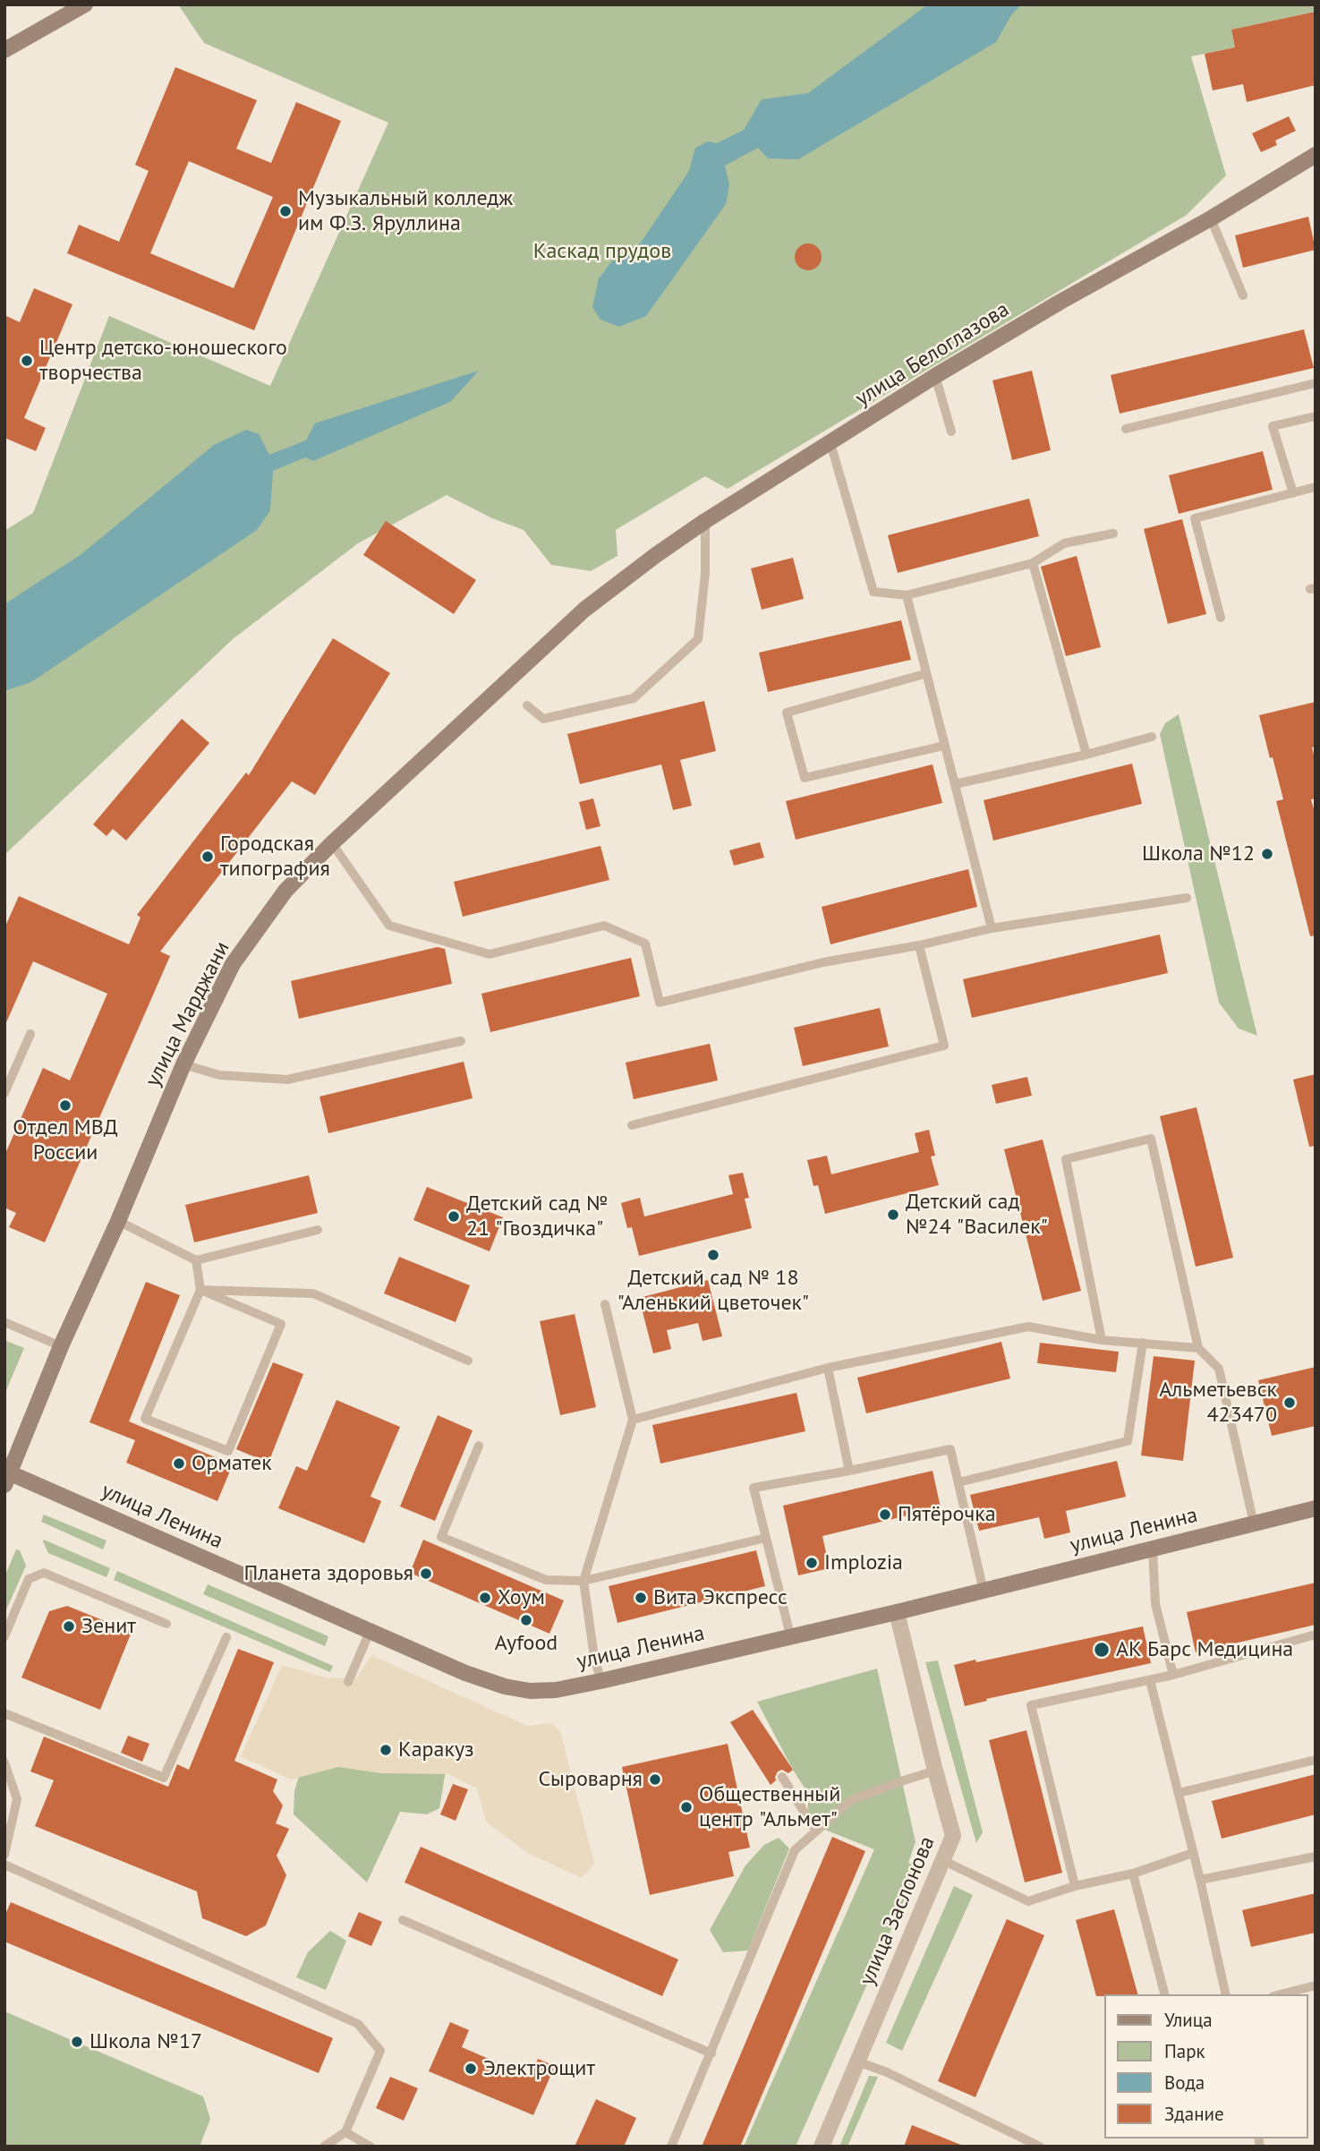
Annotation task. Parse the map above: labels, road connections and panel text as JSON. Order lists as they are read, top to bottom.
{
  "streets": {
    "street": [
      "улица Белоглазова",
      "улица Марджани",
      "улица Ленина",
      "улица Заслонова"
    ]
  },
  "crossings": [
    ["улица Белоглазова", "улица Марджани"],
    ["улица Марджани", "улица Ленина"],
    ["улица Ленина", "улица Заслонова"]
  ],
  "parks": ["Каскад прудов"],
  "places": [
    "Музыкальный колледж им Ф.З. Яруллина",
    "Центр детско-юношеского творчества",
    "Школа №12",
    "Городская типография",
    "Отдел МВД России",
    "Детский сад №24 \"Василек\"",
    "Детский сад № 21 \"Гвоздичка\"",
    "Детский сад № 18 \"Аленький цветочек\"",
    "Альметьевск 423470",
    "Орматек",
    "Пятёрочка",
    "Implozia",
    "Планета здоровья",
    "Хоум",
    "Вита Экспресс",
    "Ayfood",
    "Зенит",
    "АК Барс Медицина",
    "Каракуз",
    "Сыроварня",
    "Общественный центр \"Альмет\"",
    "Школа №17",
    "Электрощит"
  ],
  "legend": [
    "Улица",
    "Парк",
    "Вода",
    "Здание"
  ]
}
